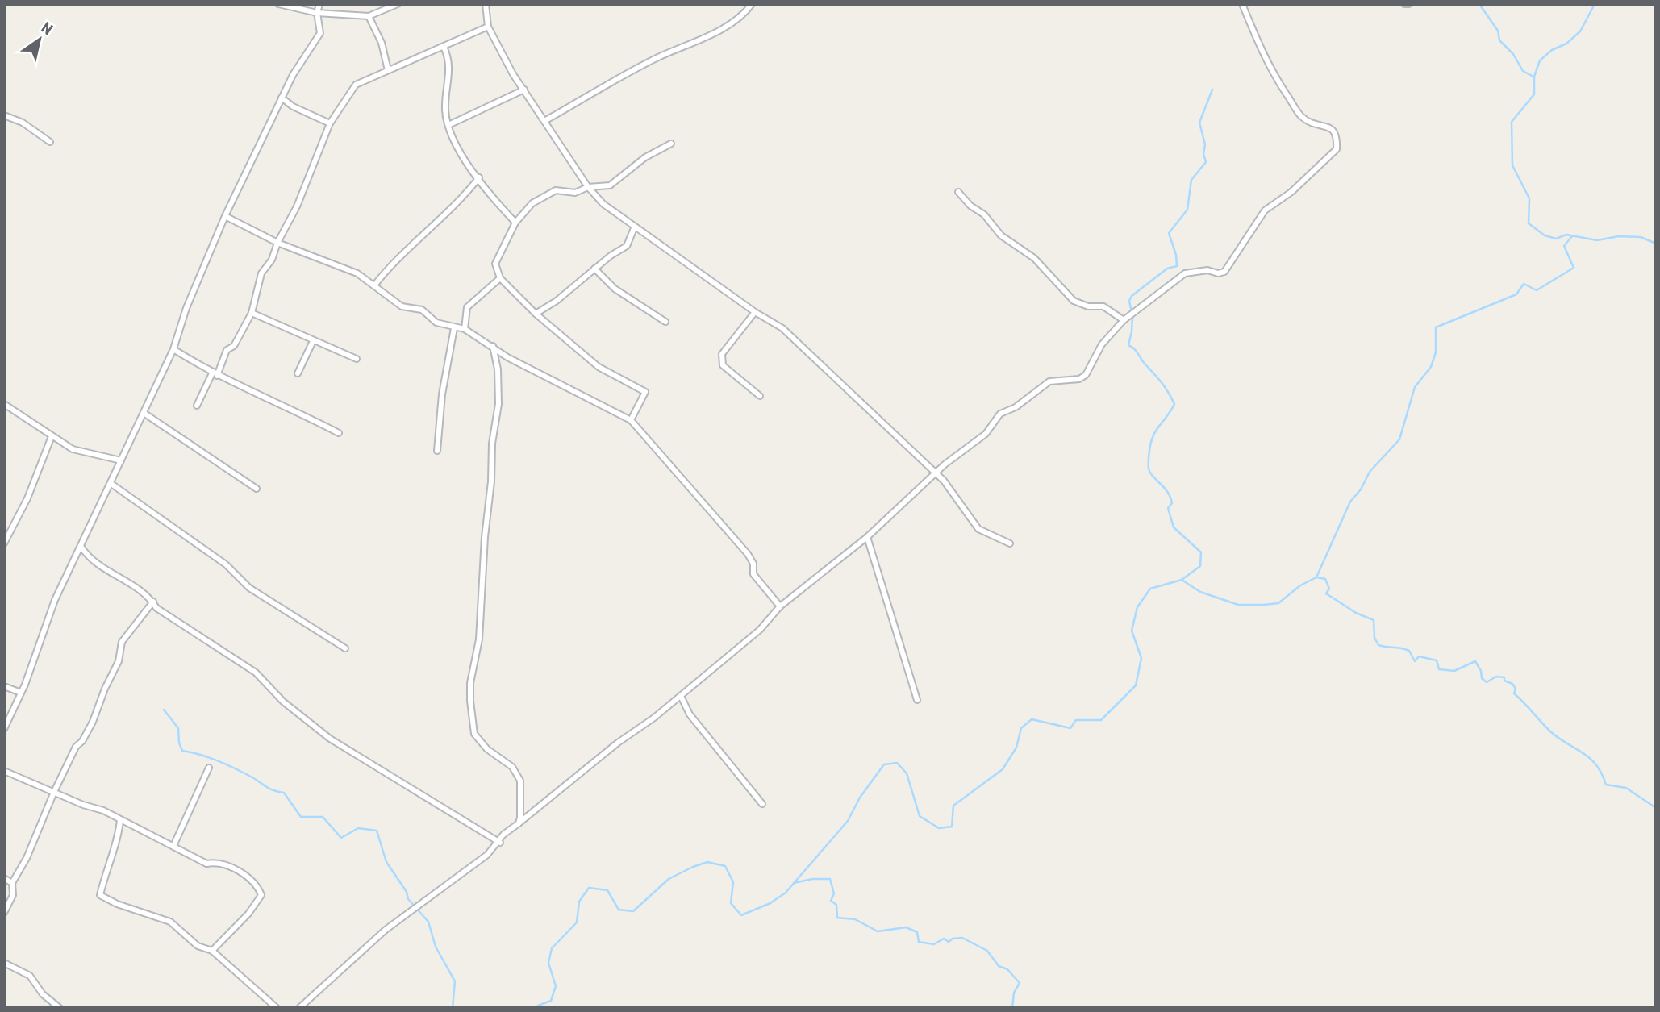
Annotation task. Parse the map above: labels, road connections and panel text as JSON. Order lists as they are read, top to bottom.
{
  "north": "top right"
}
